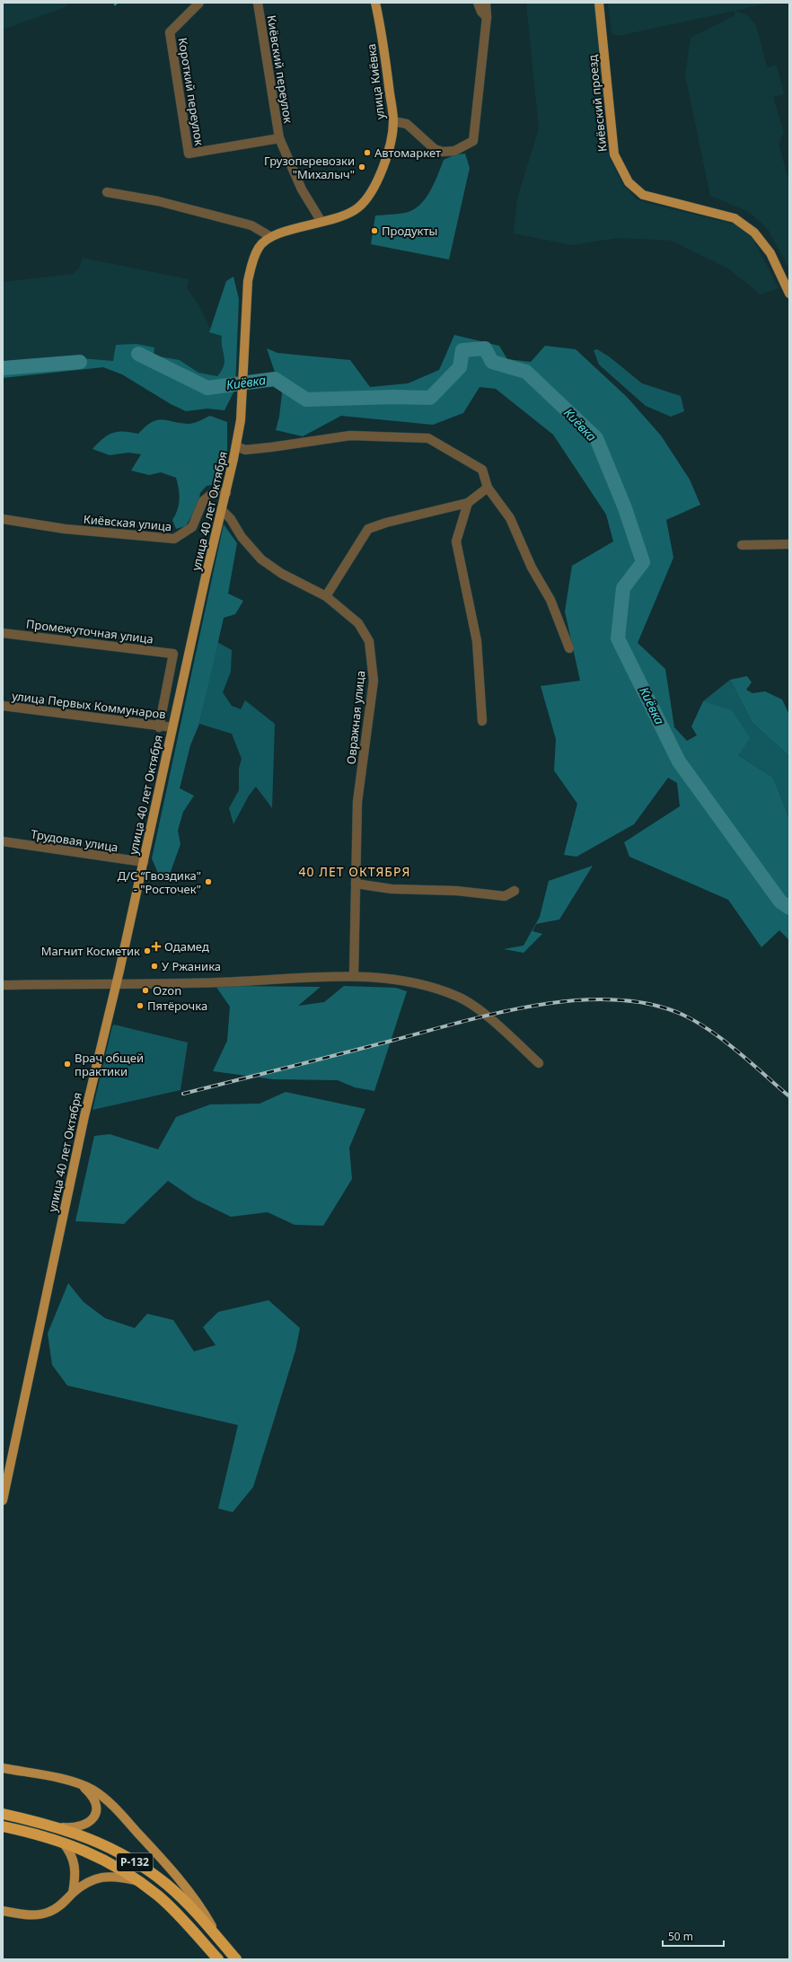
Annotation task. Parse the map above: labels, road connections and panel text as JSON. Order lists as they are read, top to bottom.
{
  "streets": {
    "highway": ["Р-132"],
    "main road": ["улица Киёвка", "Киёвский проезд", "улица 40 лет Октября"],
    "street": [
      "Киёвский переулок",
      "Короткий переулок",
      "Киёвская улица",
      "Промежуточная улица",
      "улица Первых Коммунаров",
      "Овражная улица",
      "Трудовая улица"
    ]
  },
  "crossings": [
    ["Киёвский переулок", "улица Киёвка"],
    ["Киёвский переулок", "Короткий переулок"],
    ["улица Киёвка", "улица 40 лет Октября"],
    ["улица 40 лет Октября", "Киёвская улица"],
    ["улица 40 лет Октября", "улица Первых Коммунаров"],
    ["улица 40 лет Октября", "Овражная улица"],
    ["улица 40 лет Октября", "Трудовая улица"],
    ["Промежуточная улица", "улица Первых Коммунаров"]
  ],
  "districts": ["40 ЛЕТ ОКТЯБРЯ"],
  "water": ["Киёвка"],
  "places": {
    "other": [
      "Автомаркет",
      "Грузоперевозки \"Михалыч\"",
      "Продукты",
      "Д/С “Гвоздика\" - \"Росточек\"",
      "Магнит Косметик",
      "У Ржаника",
      "Ozon",
      "Пятёрочка",
      "Врач общей практики"
    ],
    "health": ["Одамед"]
  },
  "scale_bar": "50 m"
}
